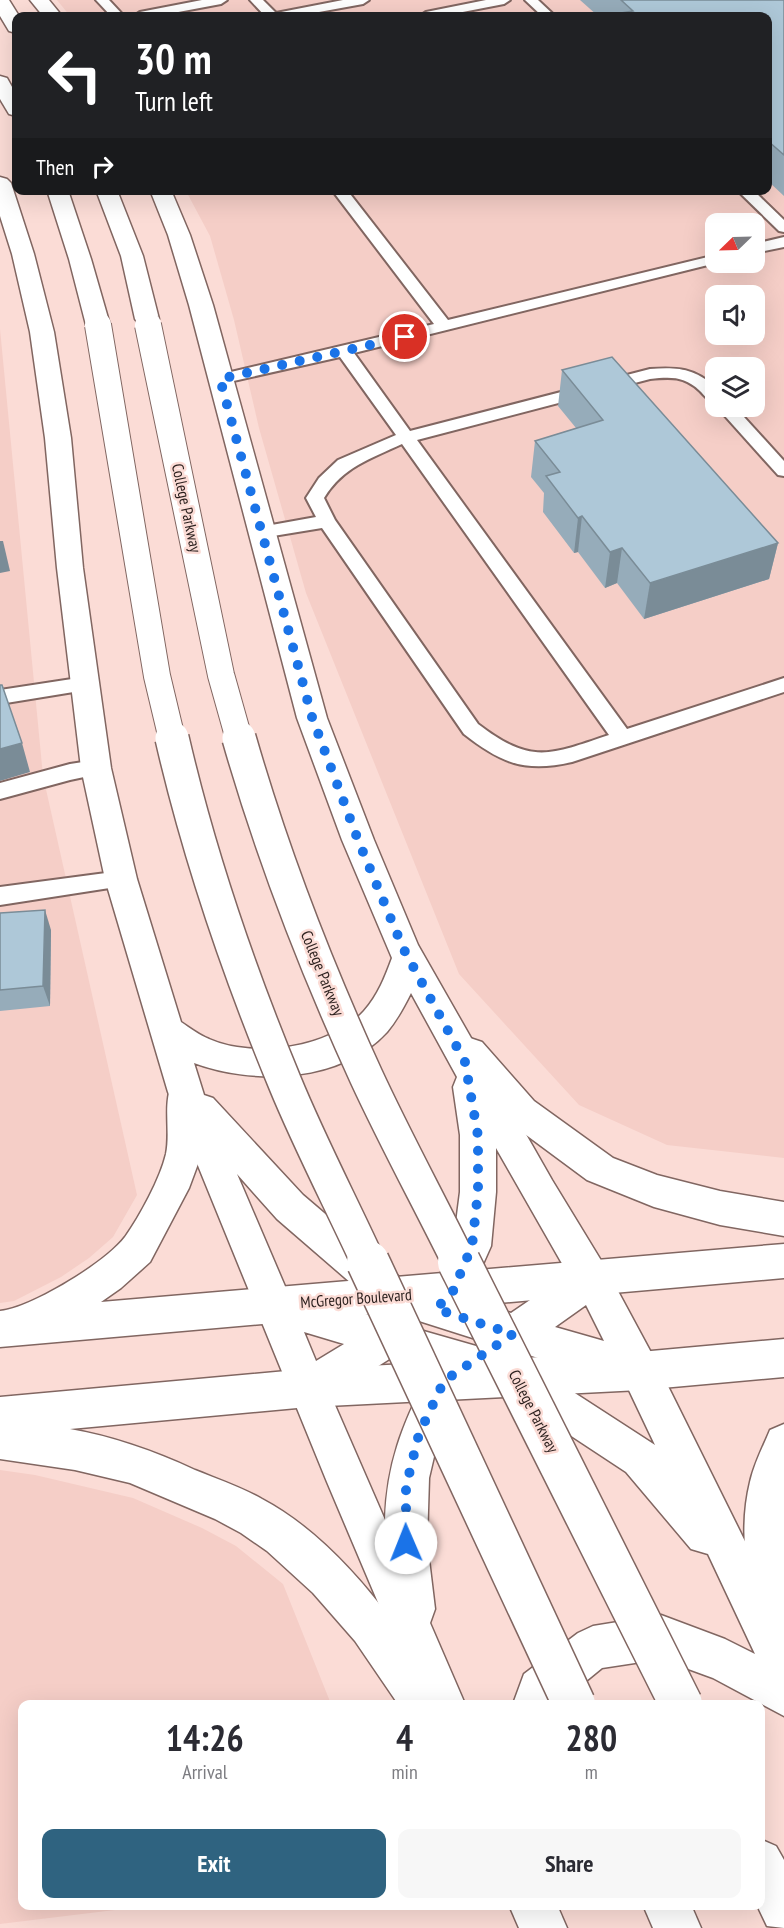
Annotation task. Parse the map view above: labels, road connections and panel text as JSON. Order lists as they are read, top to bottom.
{
  "streets": {
    "main road": ["College Parkway", "McGregor Boulevard"]
  },
  "north": "bottom left",
  "page": {
    "turn": ["30 m", "Turn left"],
    "then": "Then",
    "eta": [
      "14:26",
      "Arrival",
      "4",
      "min",
      "280",
      "m"
    ],
    "buttons": ["Exit", "Share"]
  }
}
